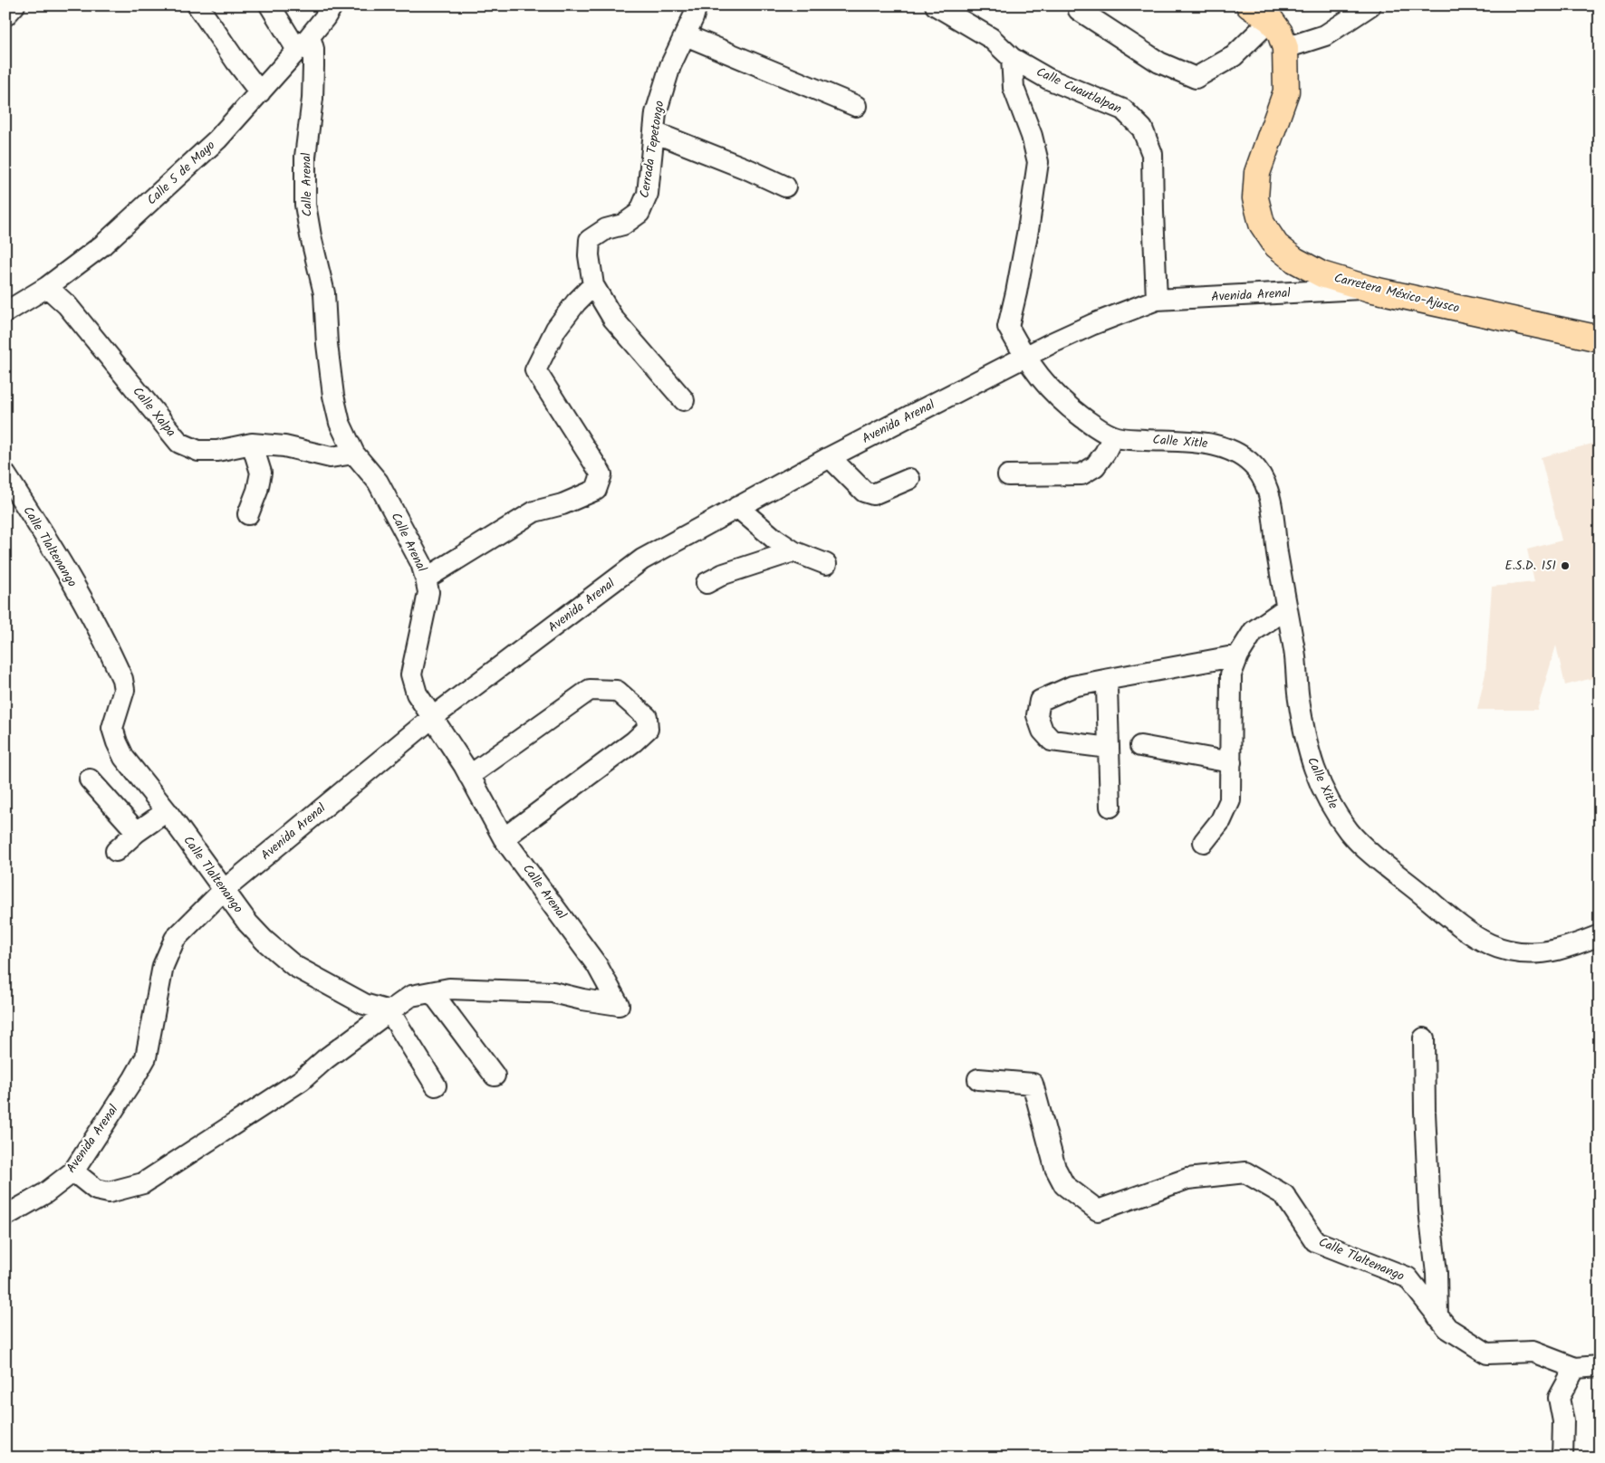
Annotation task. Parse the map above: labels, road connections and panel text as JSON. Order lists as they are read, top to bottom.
{
  "streets": {
    "main road": ["Carretera México-Ajusco"],
    "street": [
      "Calle Cuautlalpan",
      "Cerrada Tepetongo",
      "Calle 5 de Mayo",
      "Calle Arenal",
      "Avenida Arenal",
      "Calle Xalpa",
      "Calle Xitle",
      "Calle Tlaltenango"
    ]
  },
  "crossings": [
    ["Calle Cuautlalpan", "Avenida Arenal"],
    ["Calle Cuautlalpan", "Calle Xitle"],
    ["Calle 5 de Mayo", "Calle Arenal"],
    ["Calle 5 de Mayo", "Calle Xalpa"],
    ["Calle Arenal", "Avenida Arenal"],
    ["Calle Arenal", "Calle Xalpa"],
    ["Carretera México-Ajusco", "Avenida Arenal"],
    ["Avenida Arenal", "Calle Xitle"],
    ["Avenida Arenal", "Calle Tlaltenango"]
  ],
  "places": ["E.S.D. 151"]
}
